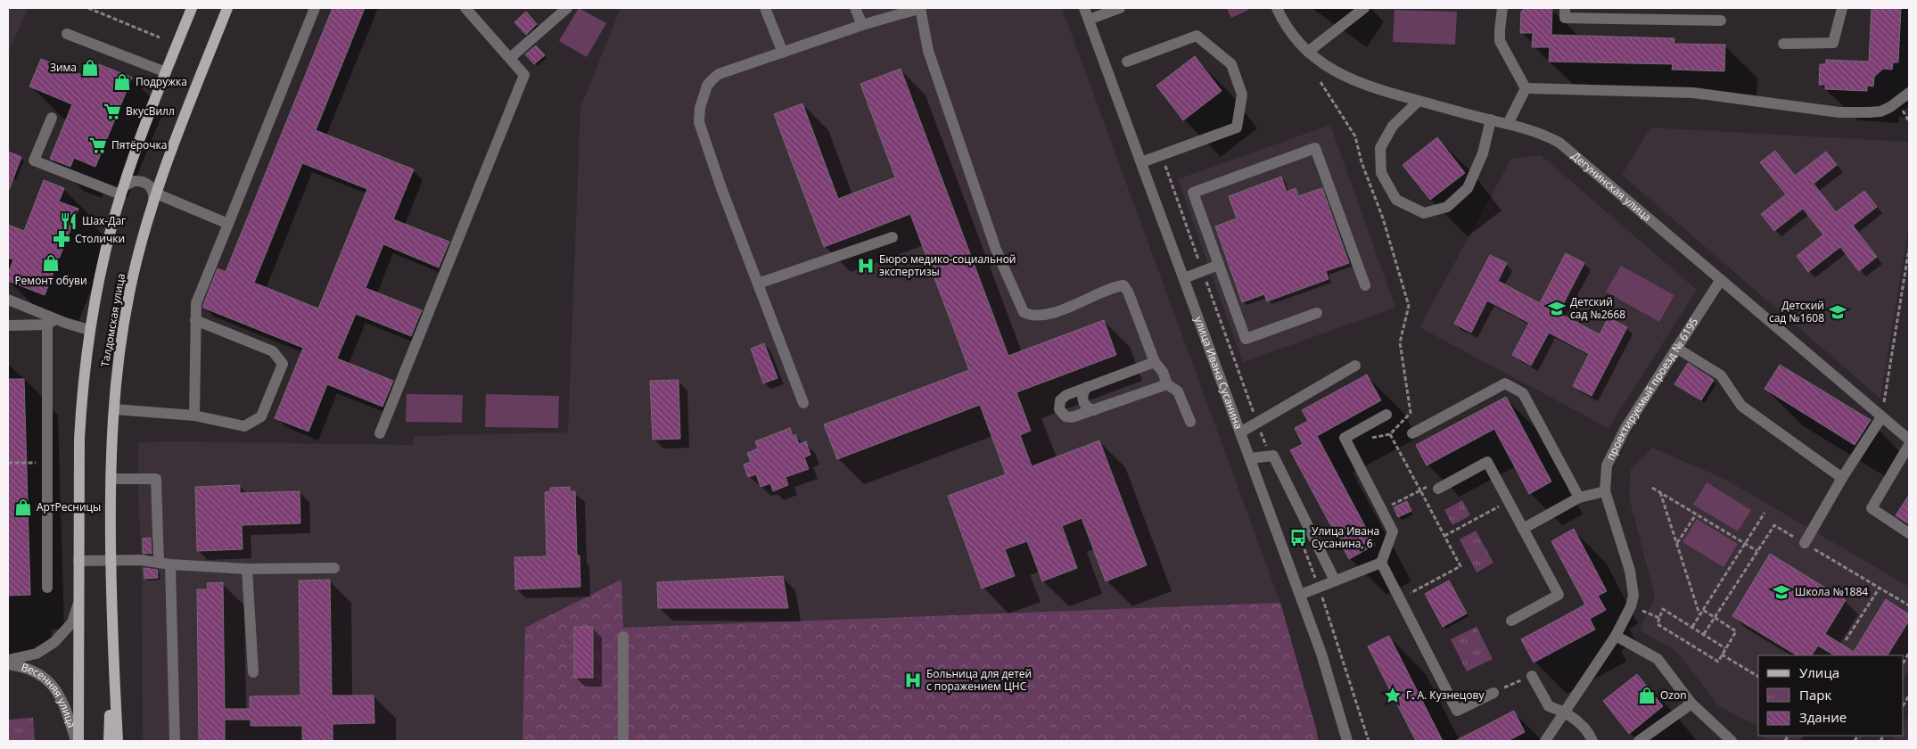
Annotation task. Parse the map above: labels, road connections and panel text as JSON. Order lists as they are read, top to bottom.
{
  "streets": {
    "main road": ["Талдомская улица"],
    "street": [
      "Дегунинская улица",
      "улица Ивана Сусанина",
      "проектируемый проезд № 6195",
      "Весенняя улица"
    ]
  },
  "crossings": [
    ["Дегунинская улица", "проектируемый проезд № 6195"],
    ["Талдомская улица", "Весенняя улица"]
  ],
  "places": {
    "shop": [
      "Зима",
      "Подружка",
      "Ремонт обуви",
      "АртРесницы",
      "Ozon"
    ],
    "supermarket": ["ВкусВилл", "Пятёрочка"],
    "restaurant": ["Шах-Даг"],
    "pharmacy": ["Столички"],
    "hospital": ["Бюро медико-социальной экспертизы", "Больница для детей с поражением ЦНС"],
    "school or university": ["Детский сад №2668", "Детский сад №1608", "Школа №1884"],
    "bus stop": ["Улица Ивана Сусанина, 6"],
    "place": ["Г. А. Кузнецову"]
  },
  "legend": ["Улица", "Парк", "Здание"]
}
